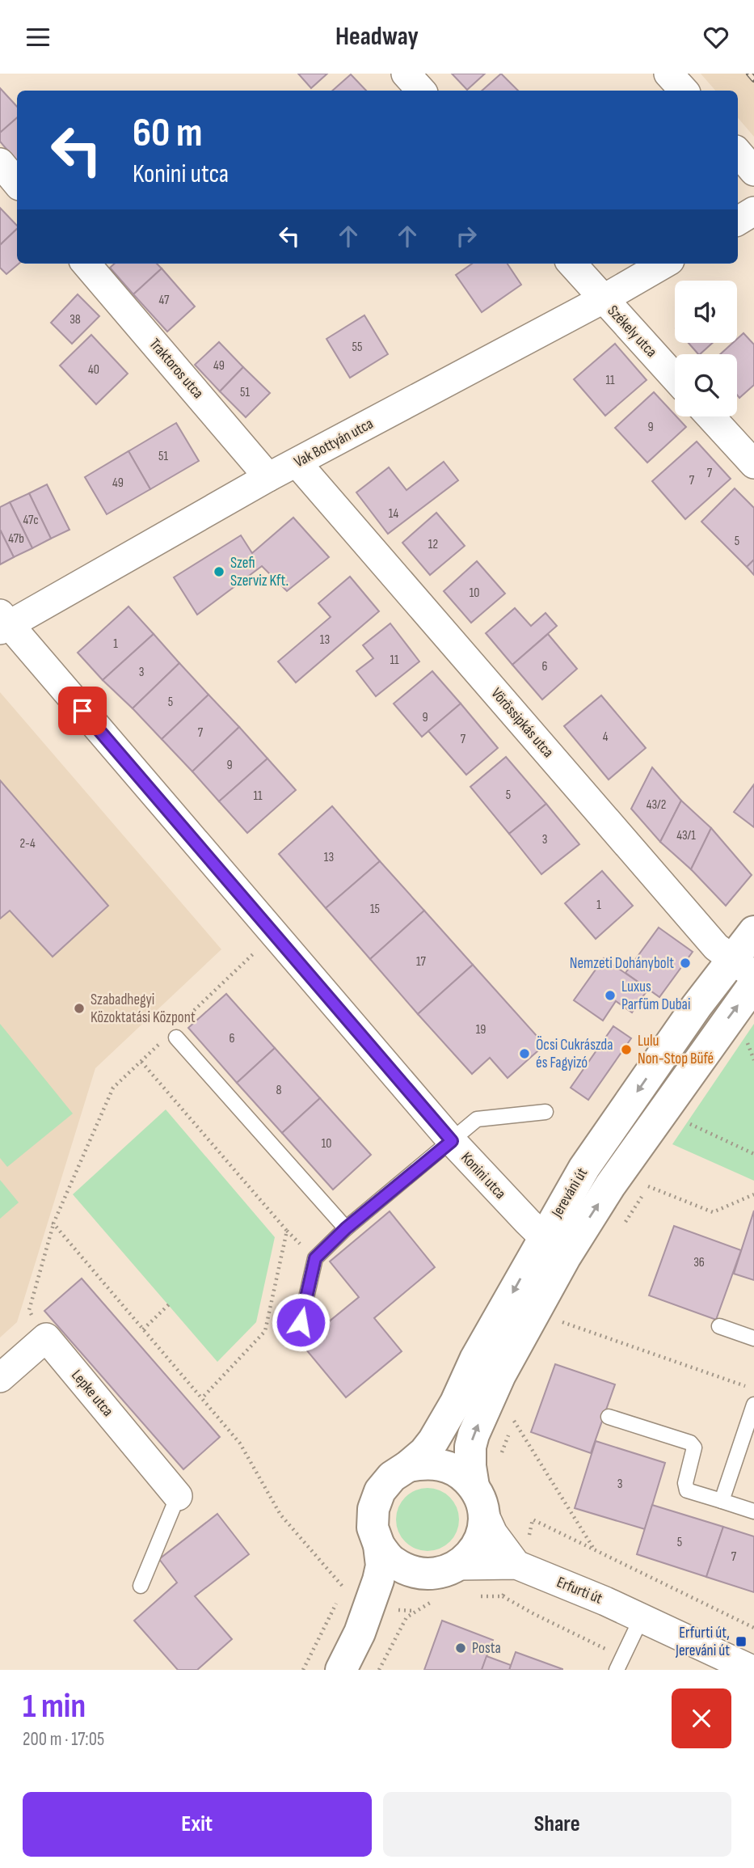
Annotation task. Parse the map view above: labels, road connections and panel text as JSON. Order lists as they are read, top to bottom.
{
  "streets": {
    "street": [
      "Székely utca",
      "Traktoros utca",
      "Vak Bottyán utca",
      "Vörössipkás utca",
      "Konini utca",
      "Jereváni út",
      "Lepke utca",
      "Erfurti út"
    ]
  },
  "crossings": [
    ["Székely utca", "Vak Bottyán utca"],
    ["Traktoros utca", "Vak Bottyán utca"],
    ["Vak Bottyán utca", "Vörössipkás utca"],
    ["Vak Bottyán utca", "Konini utca"],
    ["Vörössipkás utca", "Jereváni út"],
    ["Konini utca", "Jereváni út"],
    ["Jereváni út", "Erfurti út"]
  ],
  "places": {
    "other": [
      "Szefi Szerviz Kft.",
      "Nemzeti Dohánybolt",
      "Luxus Parfüm Dubai",
      "Szabadhegyi Közoktatási Központ",
      "Lulu Non-Stop Büfé",
      "Öcsi Cukrászda és Fagyizó",
      "Posta"
    ],
    "transit": ["Erfurti út, Jereváni út"]
  },
  "house_numbers": [
    "47",
    "38",
    "55",
    "49",
    "40",
    "11",
    "51",
    "9",
    "51",
    "7",
    "7",
    "49",
    "14",
    "47c",
    "47b",
    "5",
    "12",
    "10",
    "13",
    "1",
    "11",
    "6",
    "3",
    "5",
    "9",
    "7",
    "4",
    "7",
    "9",
    "5",
    "11",
    "43/2",
    "43/1",
    "3",
    "2-4",
    "13",
    "1",
    "15",
    "17",
    "19",
    "6",
    "8",
    "10",
    "36",
    "3",
    "5",
    "7"
  ],
  "page": {
    "header": "Headway",
    "turn": ["60 m", "Konini utca"],
    "heading": ["1 min", "200 m · 17:05"],
    "buttons": ["Exit", "Share"]
  }
}
